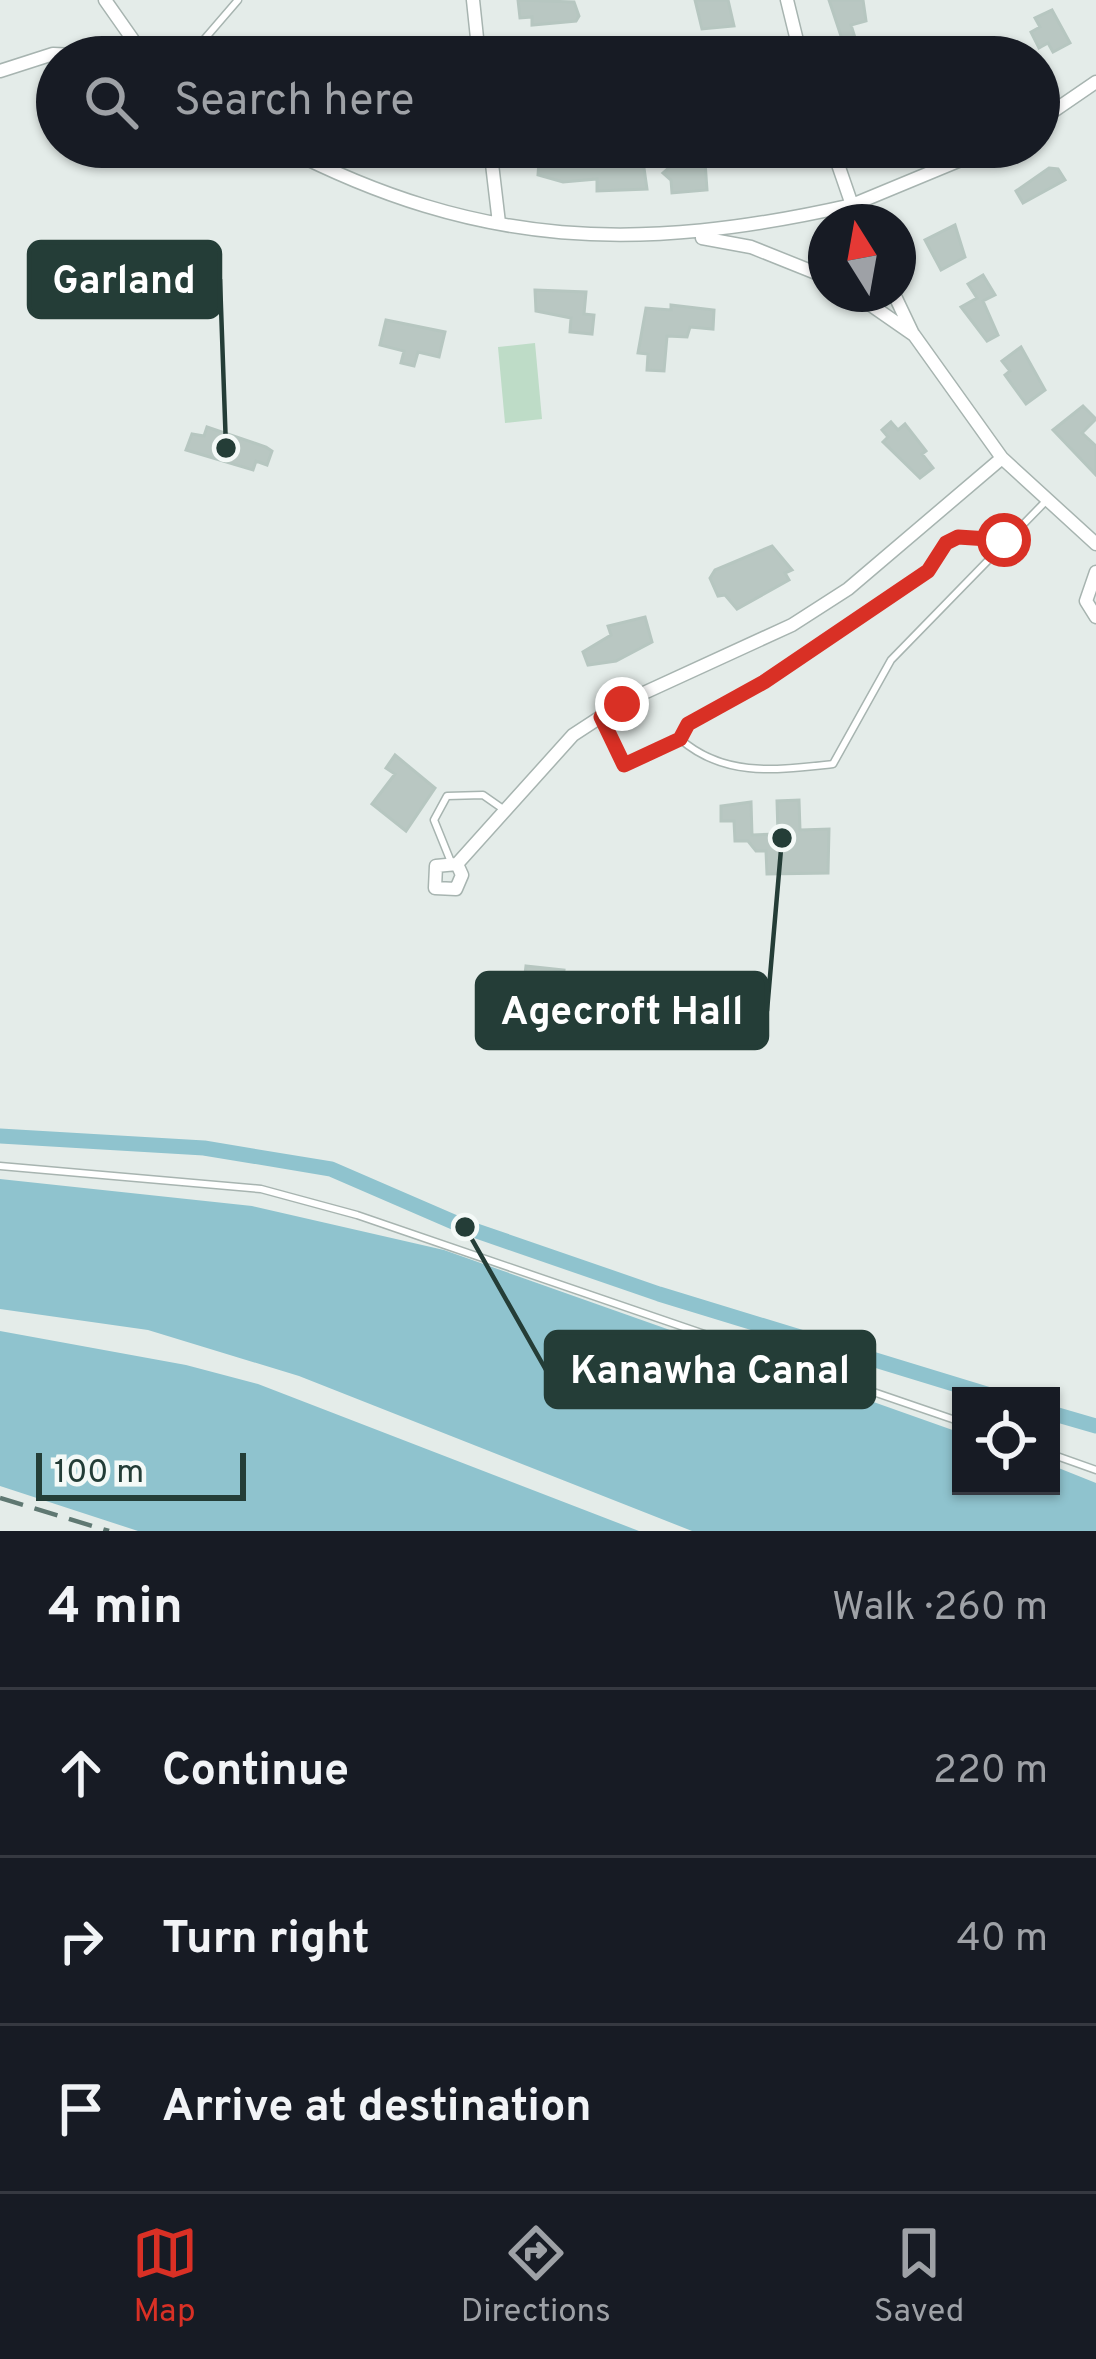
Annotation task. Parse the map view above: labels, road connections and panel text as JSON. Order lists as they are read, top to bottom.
{
  "places": ["Garland", "Agecroft Hall", "Kanawha Canal"],
  "scale_bar": "100 m",
  "north": "top",
  "page": {
    "search": "Search here",
    "scale": "100 m",
    "heading": ["4 min", "Walk · 260 m"],
    "list": [
      ["Continue", "220 m"],
      ["Turn right", "40 m"],
      "Arrive at destination"
    ],
    "nav": ["Map", "Directions", "Saved"]
  }
}
